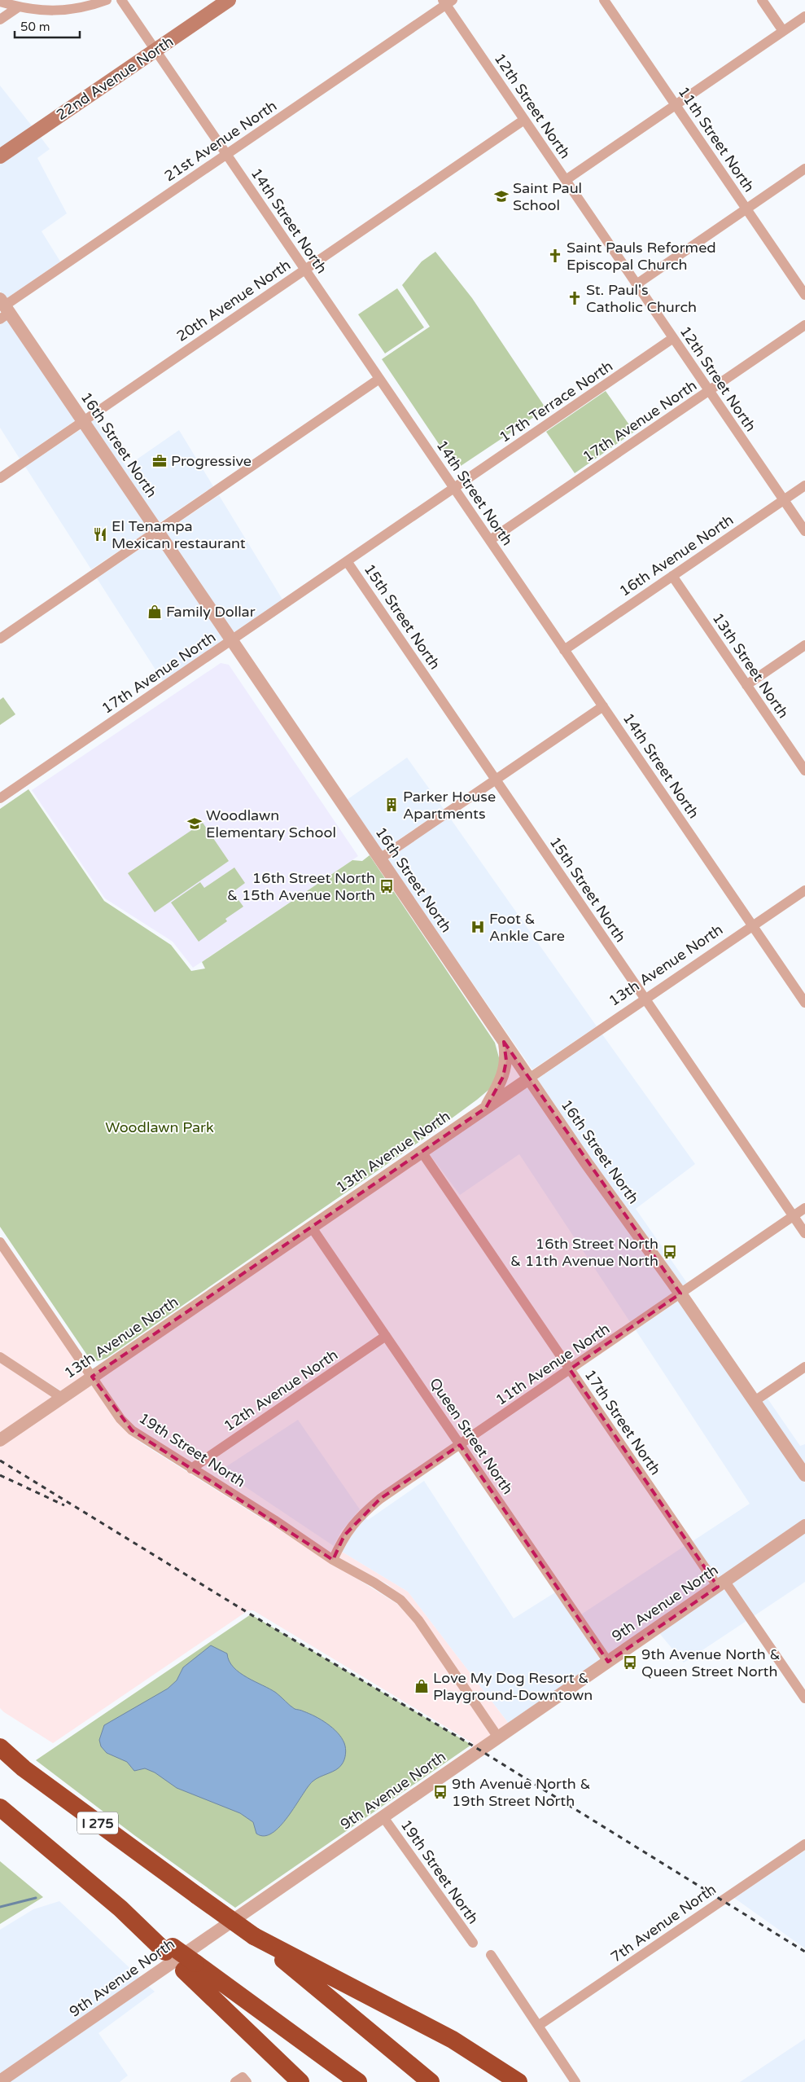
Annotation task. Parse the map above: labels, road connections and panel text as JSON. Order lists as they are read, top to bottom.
{
  "streets": {
    "highway": ["I 275"],
    "main road": ["22nd Avenue North"],
    "street": [
      "12th Street North",
      "11th Street North",
      "21st Avenue North",
      "14th Street North",
      "20th Avenue North",
      "17th Terrace North",
      "17th Avenue North",
      "16th Street North",
      "16th Avenue North",
      "15th Street North",
      "13th Street North",
      "13th Avenue North",
      "11th Avenue North",
      "12th Avenue North",
      "17th Street North",
      "Queen Street North",
      "19th Street North",
      "9th Avenue North",
      "7th Avenue North"
    ]
  },
  "crossings": [
    ["22nd Avenue North", "14th Street North"],
    ["12th Street North", "21st Avenue North"],
    ["12th Street North", "20th Avenue North"],
    ["12th Street North", "17th Terrace North"],
    ["12th Street North", "17th Avenue North"],
    ["12th Street North", "16th Avenue North"],
    ["21st Avenue North", "14th Street North"],
    ["21st Avenue North", "16th Street North"],
    ["14th Street North", "20th Avenue North"],
    ["14th Street North", "17th Terrace North"],
    ["14th Street North", "17th Avenue North"],
    ["14th Street North", "16th Avenue North"],
    ["14th Street North", "13th Avenue North"],
    ["20th Avenue North", "16th Street North"],
    ["17th Terrace North", "17th Avenue North"],
    ["17th Avenue North", "16th Street North"],
    ["17th Avenue North", "15th Street North"],
    ["16th Street North", "13th Avenue North"],
    ["16th Street North", "11th Avenue North"],
    ["16th Avenue North", "13th Street North"],
    ["15th Street North", "13th Avenue North"],
    ["15th Street North", "11th Avenue North"],
    ["13th Avenue North", "17th Street North"],
    ["13th Avenue North", "Queen Street North"],
    ["13th Avenue North", "19th Street North"],
    ["11th Avenue North", "17th Street North"],
    ["11th Avenue North", "Queen Street North"],
    ["11th Avenue North", "19th Street North"],
    ["12th Avenue North", "Queen Street North"],
    ["12th Avenue North", "19th Street North"],
    ["17th Street North", "9th Avenue North"],
    ["Queen Street North", "9th Avenue North"],
    ["19th Street North", "9th Avenue North"]
  ],
  "parks": ["Woodlawn Park"],
  "places": {
    "school or university": ["Saint Paul School", "Woodlawn Elementary School"],
    "church": ["Saint Pauls Reformed Episcopal Church", "St. Paul's Catholic Church"],
    "office": ["Progressive"],
    "restaurant": ["El Tenampa Mexican restaurant"],
    "shop": ["Family Dollar", "Love My Dog Resort & Playground-Downtown"],
    "building": ["Parker House Apartments"],
    "bus stop": [
      "16th Street North & 15th Avenue North",
      "16th Street North & 11th Avenue North",
      "9th Avenue North & Queen Street North",
      "9th Avenue North & 19th Street North"
    ],
    "hospital": ["Foot & Ankle Care"]
  },
  "scale_bar": "50 m"
}
